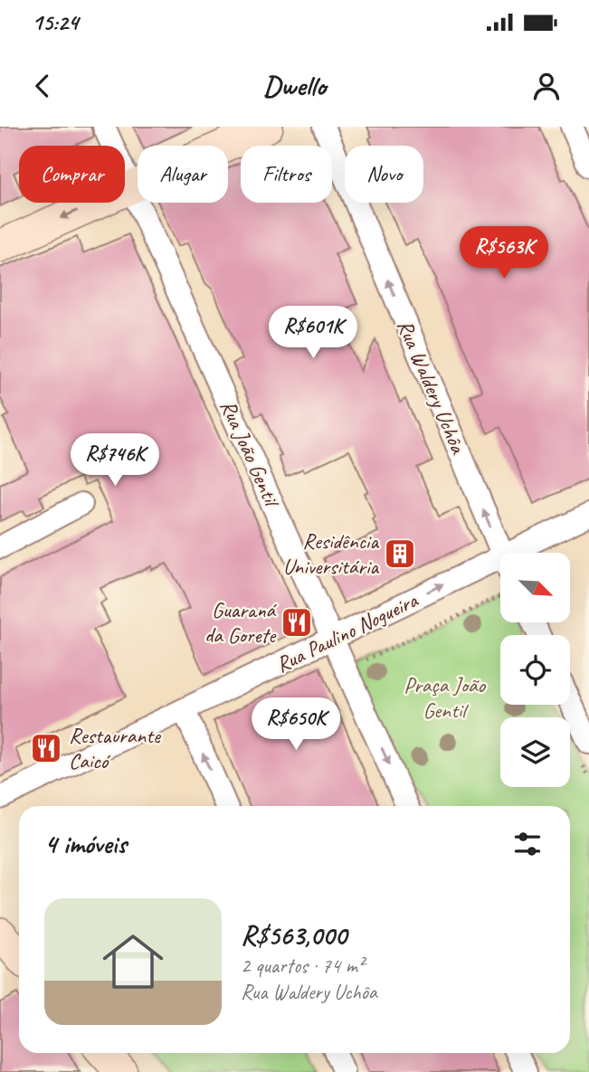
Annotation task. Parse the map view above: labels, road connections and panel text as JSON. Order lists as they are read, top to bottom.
{
  "streets": {
    "street": ["Rua Waldery Uchôa", "Rua João Gentil", "Rua Paulino Nogueira"]
  },
  "crossings": [
    ["Rua João Gentil", "Rua Paulino Nogueira"]
  ],
  "one_way": ["Rua Waldery Uchôa"],
  "parks": ["Praça João Gentil"],
  "places": {
    "building": ["Residência Universitária"],
    "restaurant": ["Guaraná da Gorete", "Restaurante Caicó"]
  },
  "north": "bottom right",
  "page": {
    "status": "15:24",
    "header": "Dwello",
    "chip": [
      "Comprar",
      "Alugar",
      "Filtros",
      "Novo"
    ],
    "price": [
      "R$563K",
      "R$601K",
      "R$746K",
      "R$650K"
    ],
    "heading": "4 imóveis",
    "list": [
      {
        "name": "R$563,000",
        "note": "2 quartos · 74 m² · Rua Waldery Uchôa"
      }
    ]
  }
}
